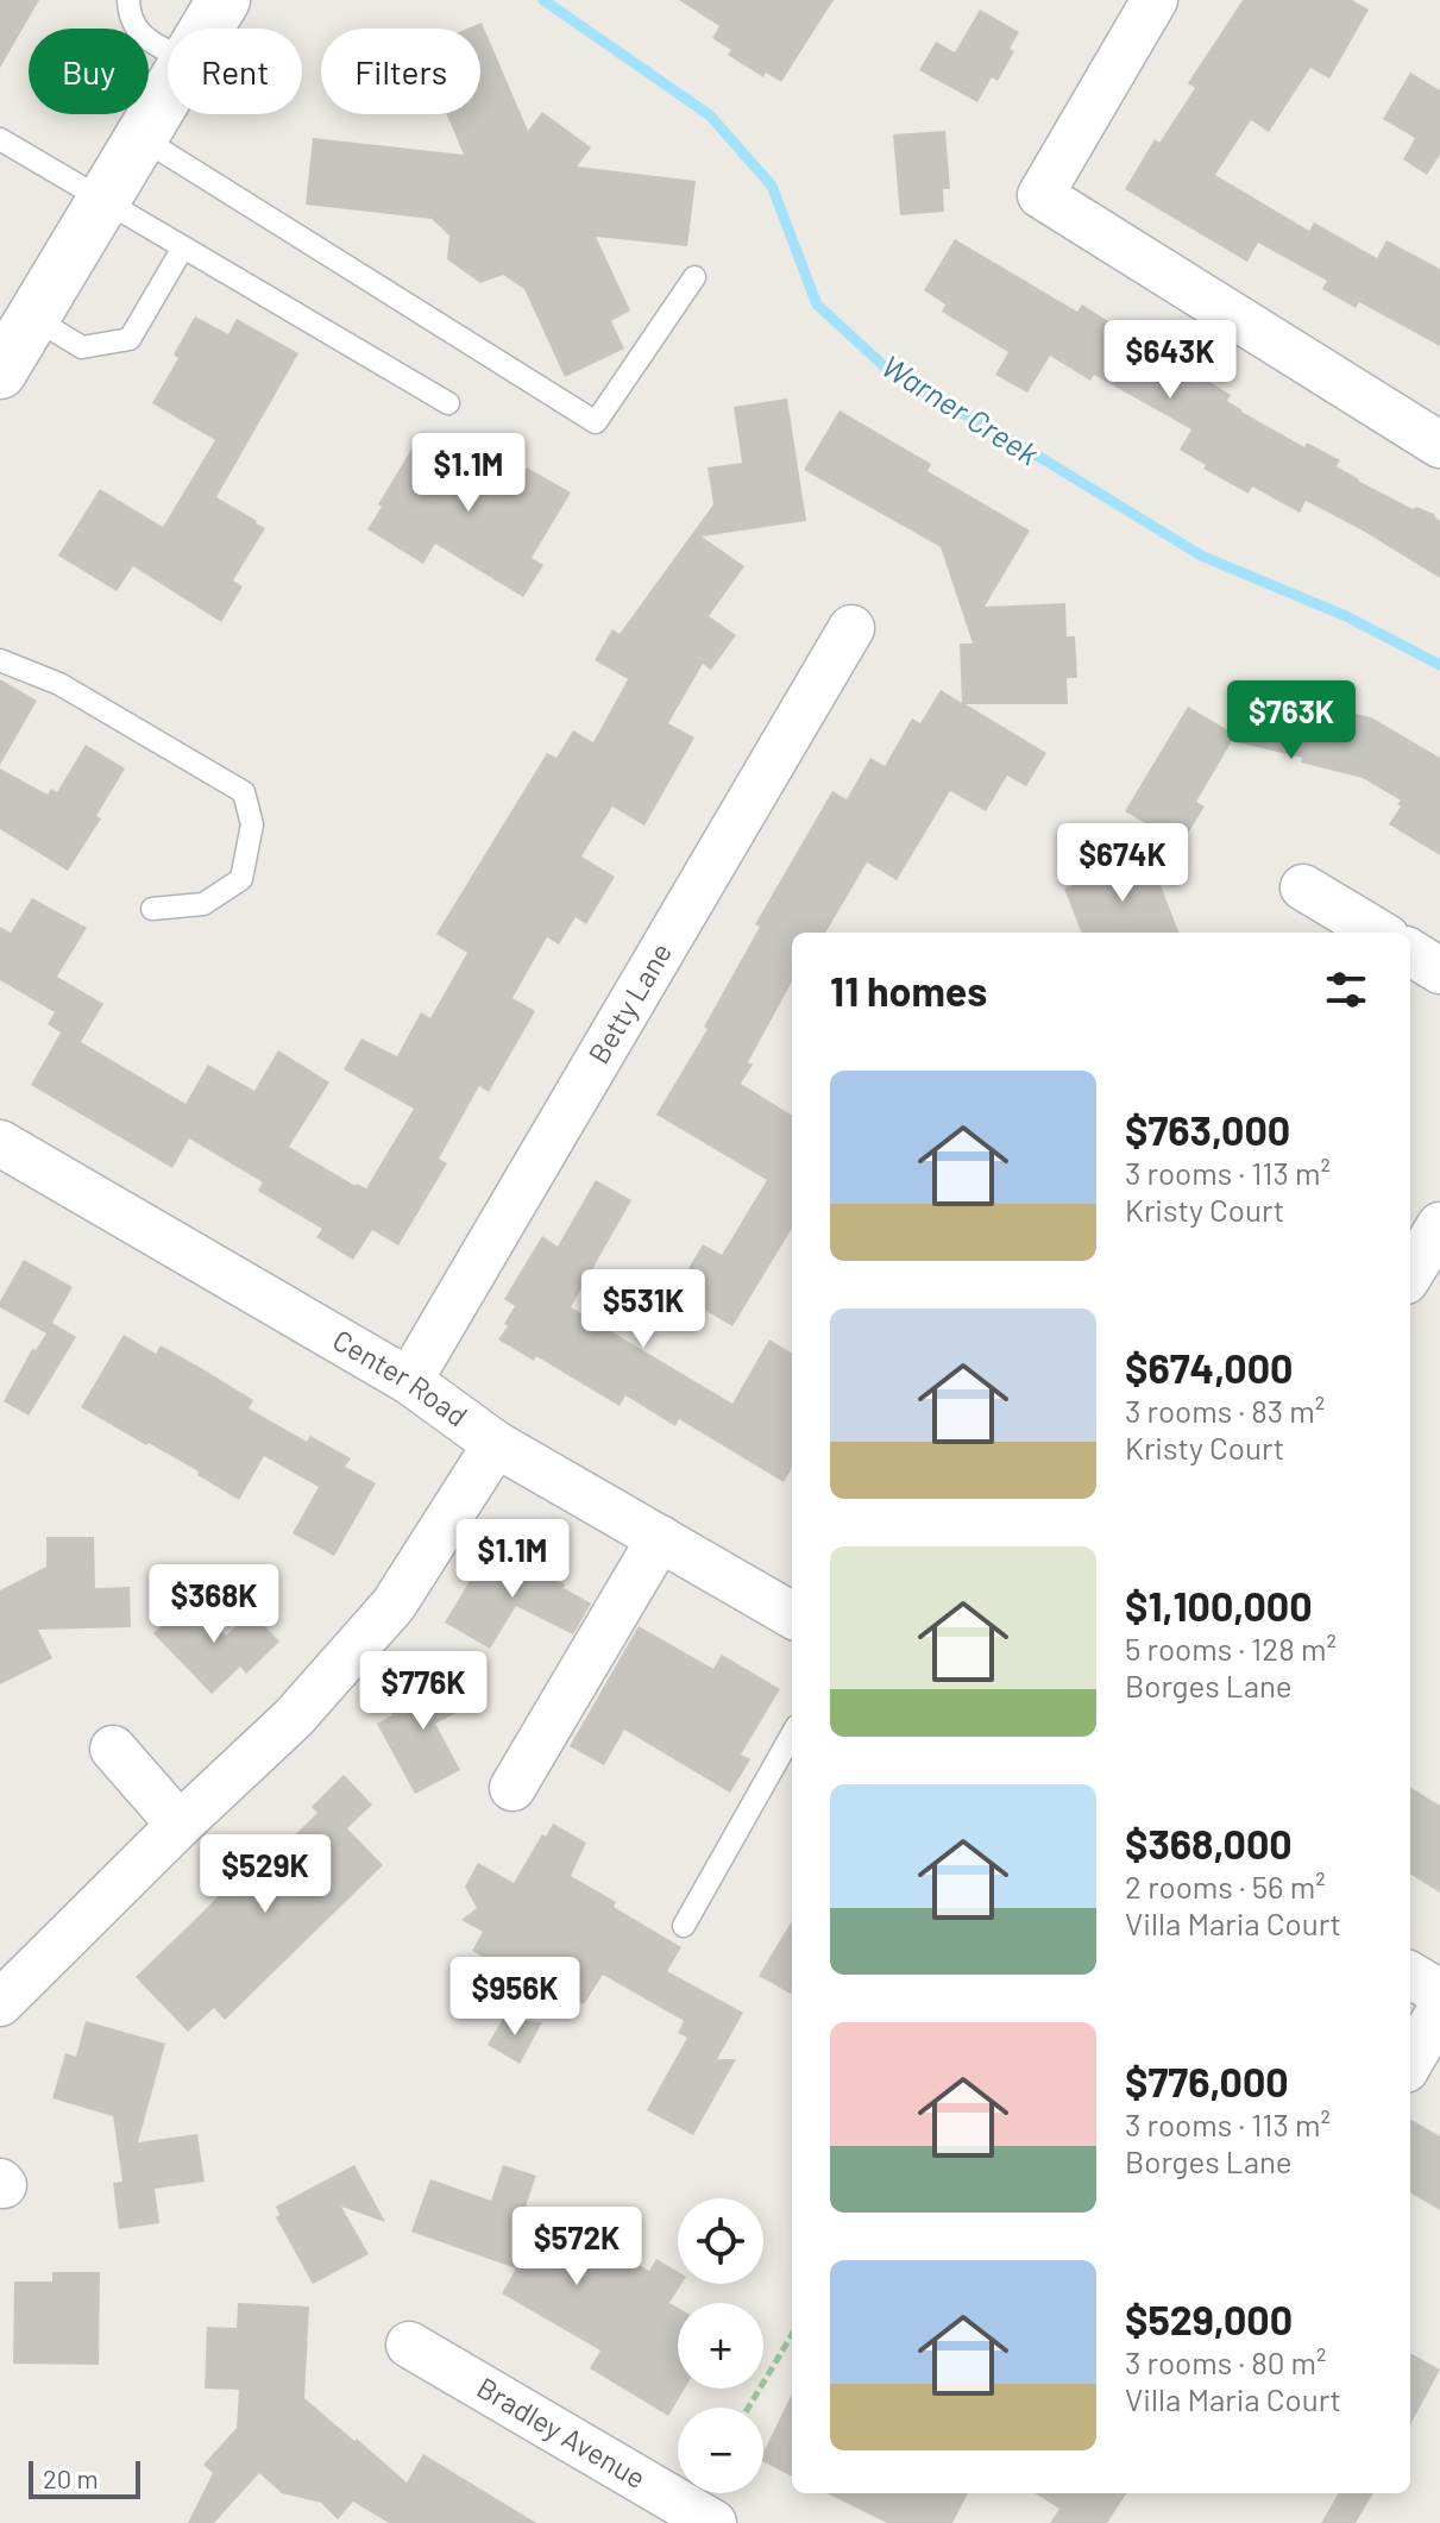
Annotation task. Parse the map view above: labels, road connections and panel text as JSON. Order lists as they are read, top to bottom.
{
  "streets": {
    "street": ["Betty Lane", "Center Road", "Bradley Avenue"]
  },
  "crossings": [
    ["Betty Lane", "Center Road"]
  ],
  "water": ["Warner Creek"],
  "scale_bar": "20 m",
  "page": {
    "chip": ["Buy", "Rent", "Filters"],
    "price": [
      "$643K",
      "$1.1M",
      "$763K",
      "$674K",
      "$531K",
      "$1.1M",
      "$368K",
      "$776K",
      "$529K",
      "$956K",
      "$572K"
    ],
    "heading": "11 homes",
    "list": [
      {
        "name": "$763,000",
        "note": "3 rooms · 113 m² · Kristy Court"
      },
      {
        "name": "$674,000",
        "note": "3 rooms · 83 m² · Kristy Court"
      },
      {
        "name": "$1,100,000",
        "note": "5 rooms · 128 m² · Borges Lane"
      },
      {
        "name": "$368,000",
        "note": "2 rooms · 56 m² · Villa Maria Court"
      },
      {
        "name": "$776,000",
        "note": "3 rooms · 113 m² · Borges Lane"
      },
      {
        "name": "$529,000",
        "note": "3 rooms · 80 m² · Villa Maria Court"
      }
    ],
    "map_buttons": ["+", "−"],
    "scale": "20 m"
  }
}
